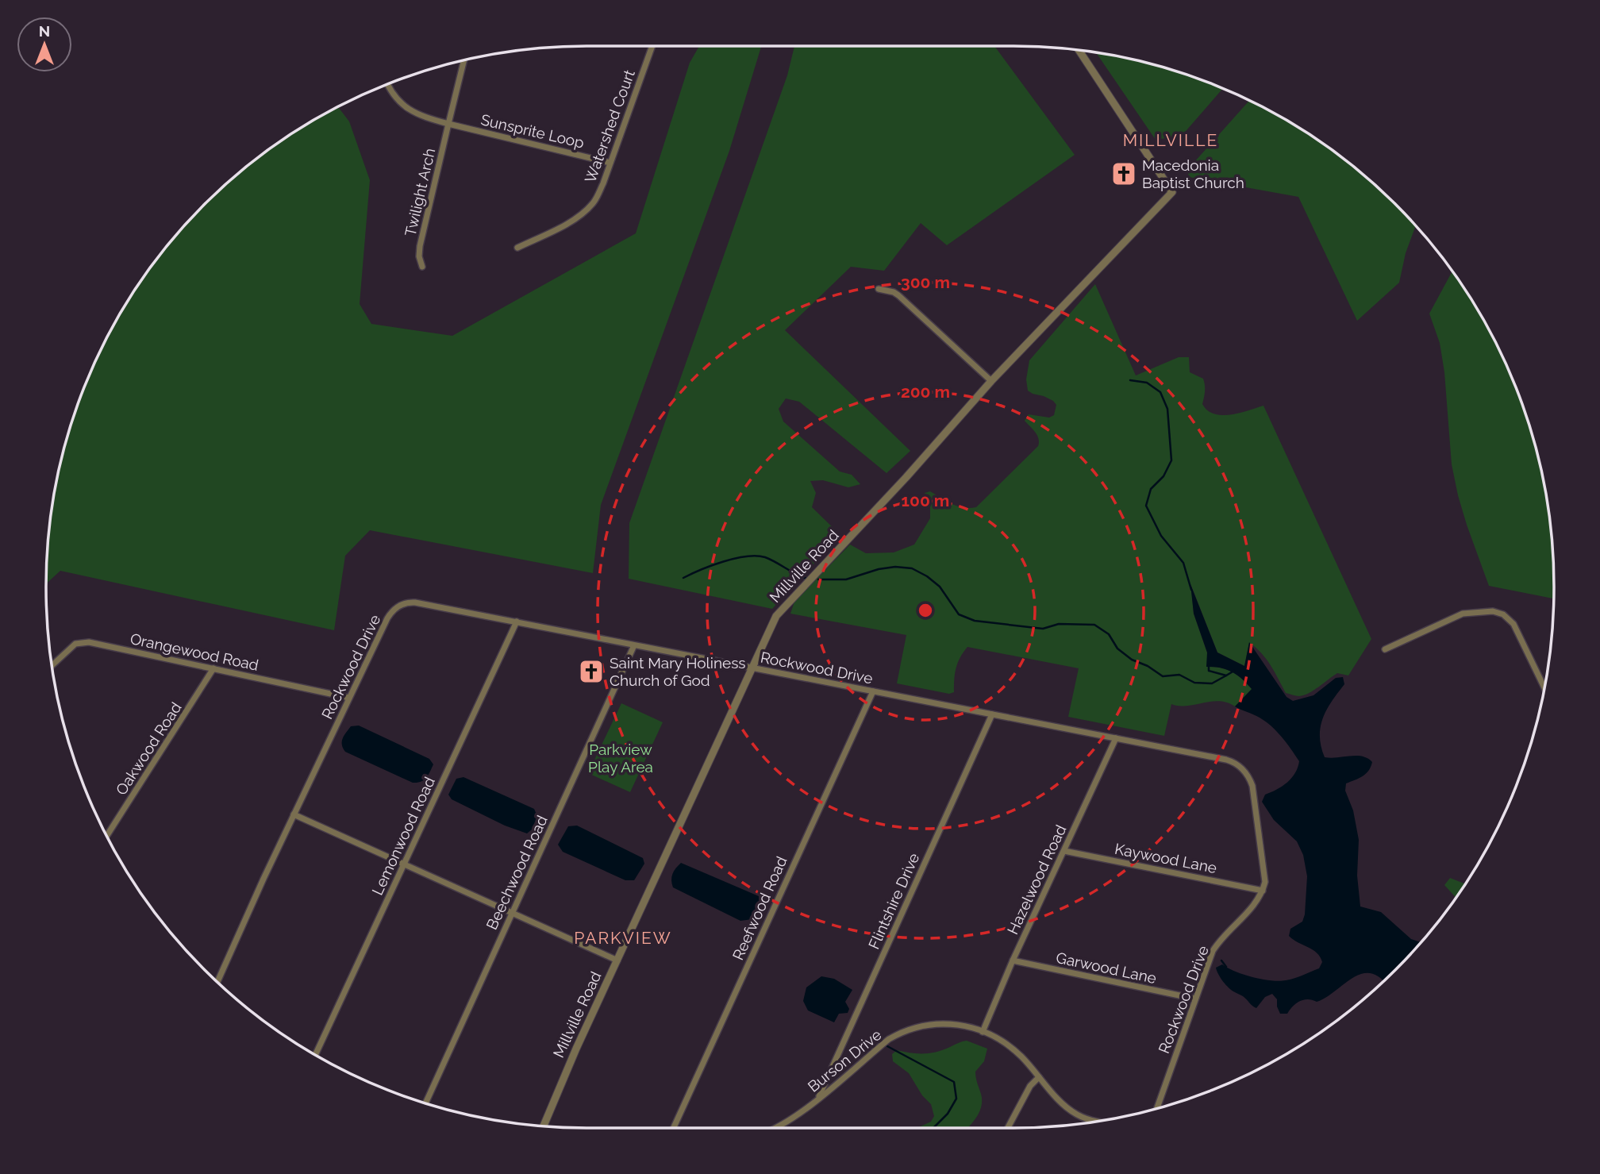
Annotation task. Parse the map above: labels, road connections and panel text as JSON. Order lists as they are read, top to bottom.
{
  "streets": {
    "street": [
      "Watershed Court",
      "Sunsprite Loop",
      "Twilight Arch",
      "Millville Road",
      "Orangewood Road",
      "Rockwood Drive",
      "Oakwood Road",
      "Lemonwood Road",
      "Kaywood Lane",
      "Beechwood Road",
      "Hazelwood Road",
      "Flintshire Drive",
      "Reefwood Road",
      "Garwood Lane",
      "Burson Drive"
    ]
  },
  "crossings": [
    ["Watershed Court", "Sunsprite Loop"],
    ["Sunsprite Loop", "Twilight Arch"],
    ["Millville Road", "Rockwood Drive"],
    ["Orangewood Road", "Rockwood Drive"],
    ["Orangewood Road", "Oakwood Road"],
    ["Rockwood Drive", "Lemonwood Road"],
    ["Rockwood Drive", "Kaywood Lane"],
    ["Rockwood Drive", "Beechwood Road"],
    ["Rockwood Drive", "Hazelwood Road"],
    ["Rockwood Drive", "Flintshire Drive"],
    ["Rockwood Drive", "Reefwood Road"],
    ["Rockwood Drive", "Garwood Lane"],
    ["Kaywood Lane", "Hazelwood Road"],
    ["Hazelwood Road", "Garwood Lane"],
    ["Hazelwood Road", "Burson Drive"],
    ["Flintshire Drive", "Burson Drive"]
  ],
  "districts": ["MILLVILLE", "PARKVIEW"],
  "parks": ["Parkview Play Area"],
  "places": {
    "church": ["Macedonia Baptist Church", "Saint Mary Holiness Church of God"]
  },
  "north": "top",
  "rings": ["300 m", "200 m", "100 m"]
}
